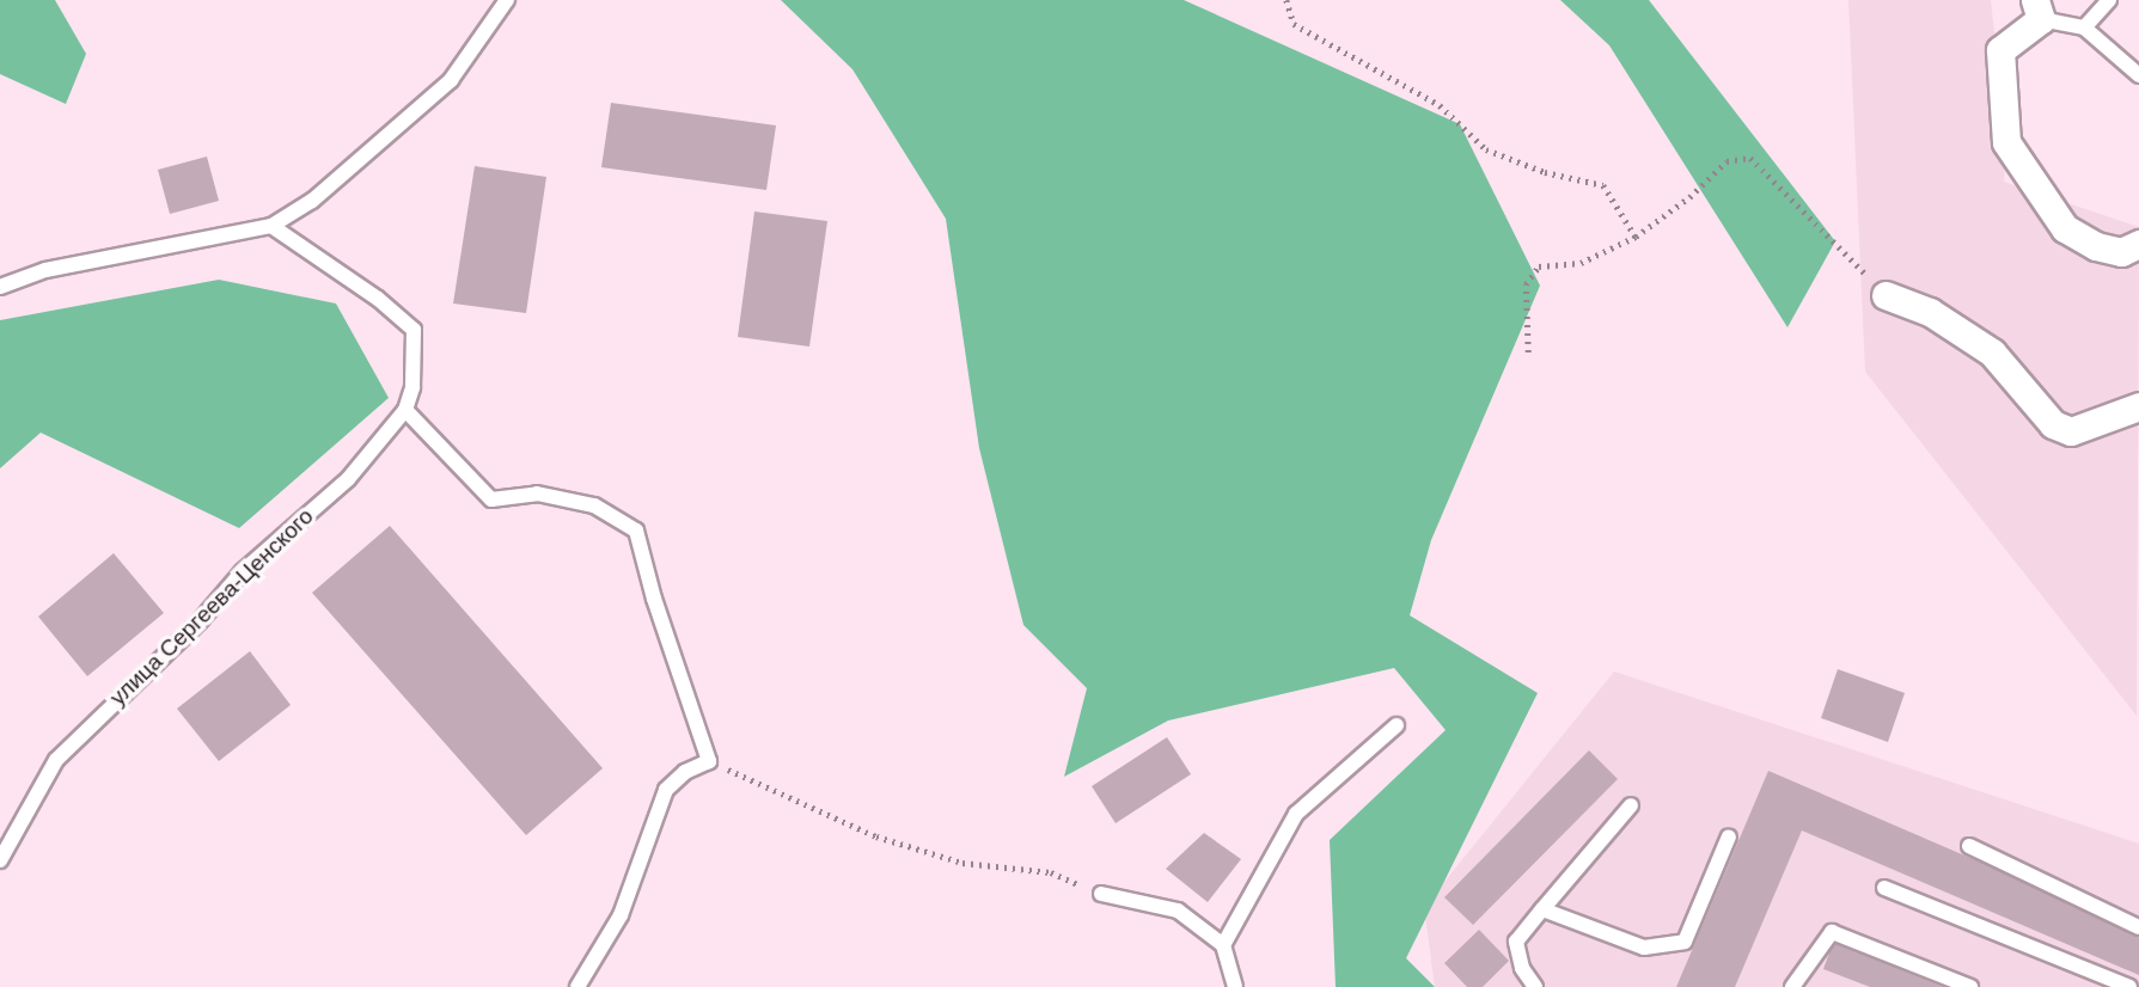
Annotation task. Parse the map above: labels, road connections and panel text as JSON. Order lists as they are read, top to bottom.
{
  "streets": {
    "lane": ["улица Сергеева-Ценского"]
  }
}
